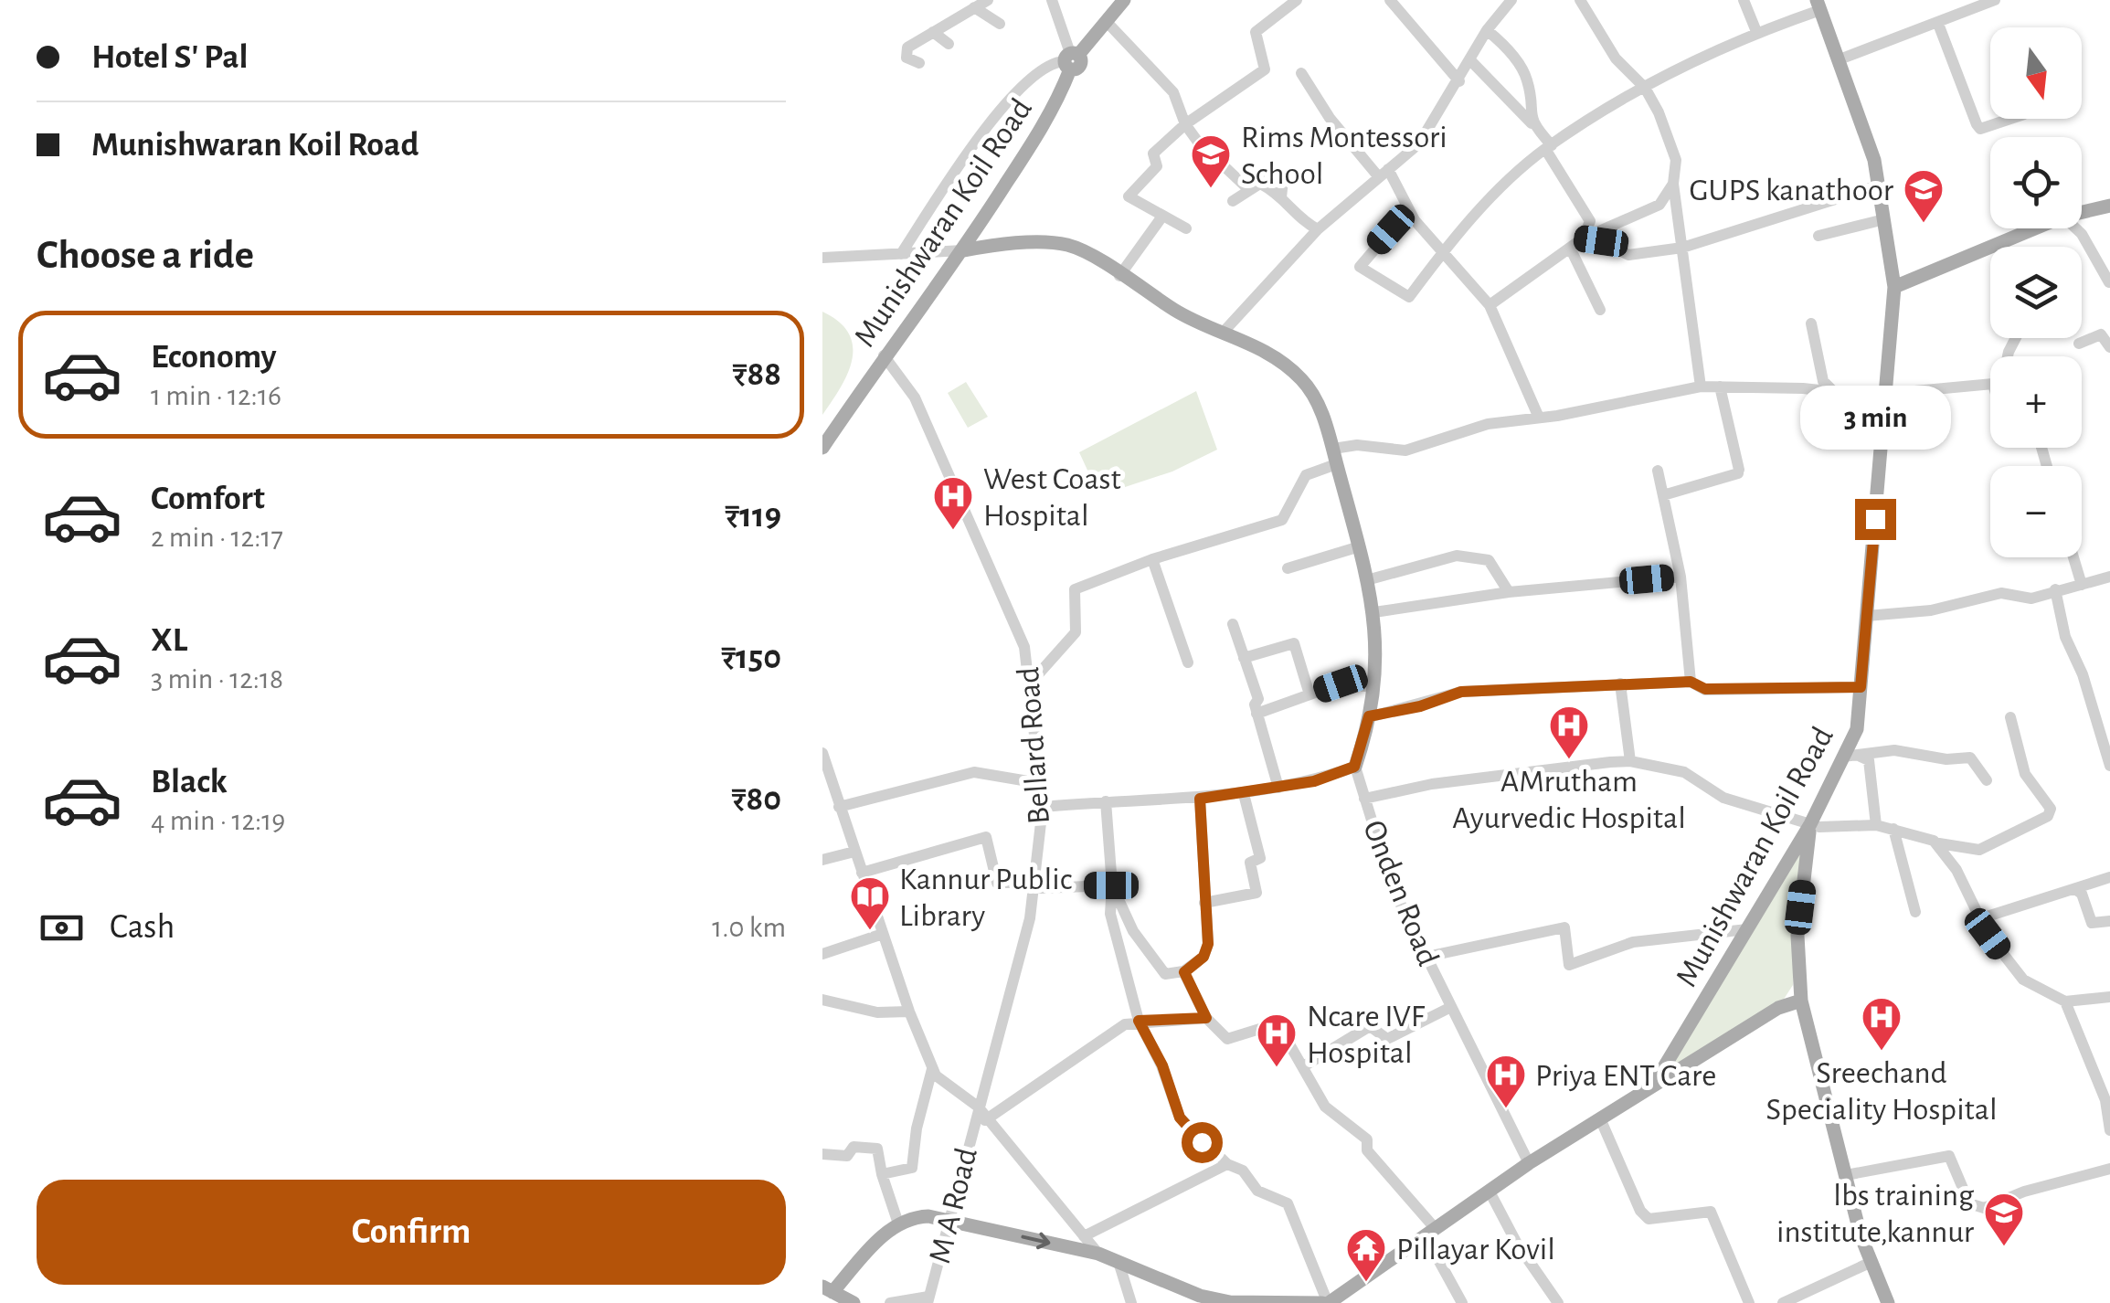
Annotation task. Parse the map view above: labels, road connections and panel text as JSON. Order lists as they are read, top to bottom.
{
  "streets": {
    "main road": ["Munishwaran Koil Road"],
    "street": ["Bellard Road", "Onden Road", "M A Road"]
  },
  "crossings": [
    ["Munishwaran Koil Road", "Bellard Road"],
    ["Bellard Road", "M A Road"]
  ],
  "places": {
    "school or university": ["Rims Montessori School", "GUPS kanathoor", "lbs training institute,kannur"],
    "hospital": [
      "West Coast Hospital",
      "AMrutham Ayurvedic Hospital",
      "Sreechand Speciality Hospital",
      "Ncare IVF Hospital",
      "Priya ENT Care"
    ],
    "library": ["Kannur Public Library"],
    "temple": ["Pillayar Kovil"]
  },
  "north": "bottom",
  "page": {
    "banner": ["Hotel S' Pal", "Munishwaran Koil Road"],
    "map_buttons": ["+", "−"],
    "heading": "Choose a ride",
    "list": [
      {
        "name": "Economy",
        "note": "1 min · 12:16",
        "value": "₹88"
      },
      {
        "name": "Comfort",
        "note": "2 min · 12:17",
        "value": "₹119"
      },
      {
        "name": "XL",
        "note": "3 min · 12:18",
        "value": "₹150"
      },
      {
        "name": "Black",
        "note": "4 min · 12:19",
        "value": "₹80"
      }
    ],
    "bubble": "3 min",
    "pay": ["Cash", "1.0 km"],
    "buttons": "Confirm"
  }
}
